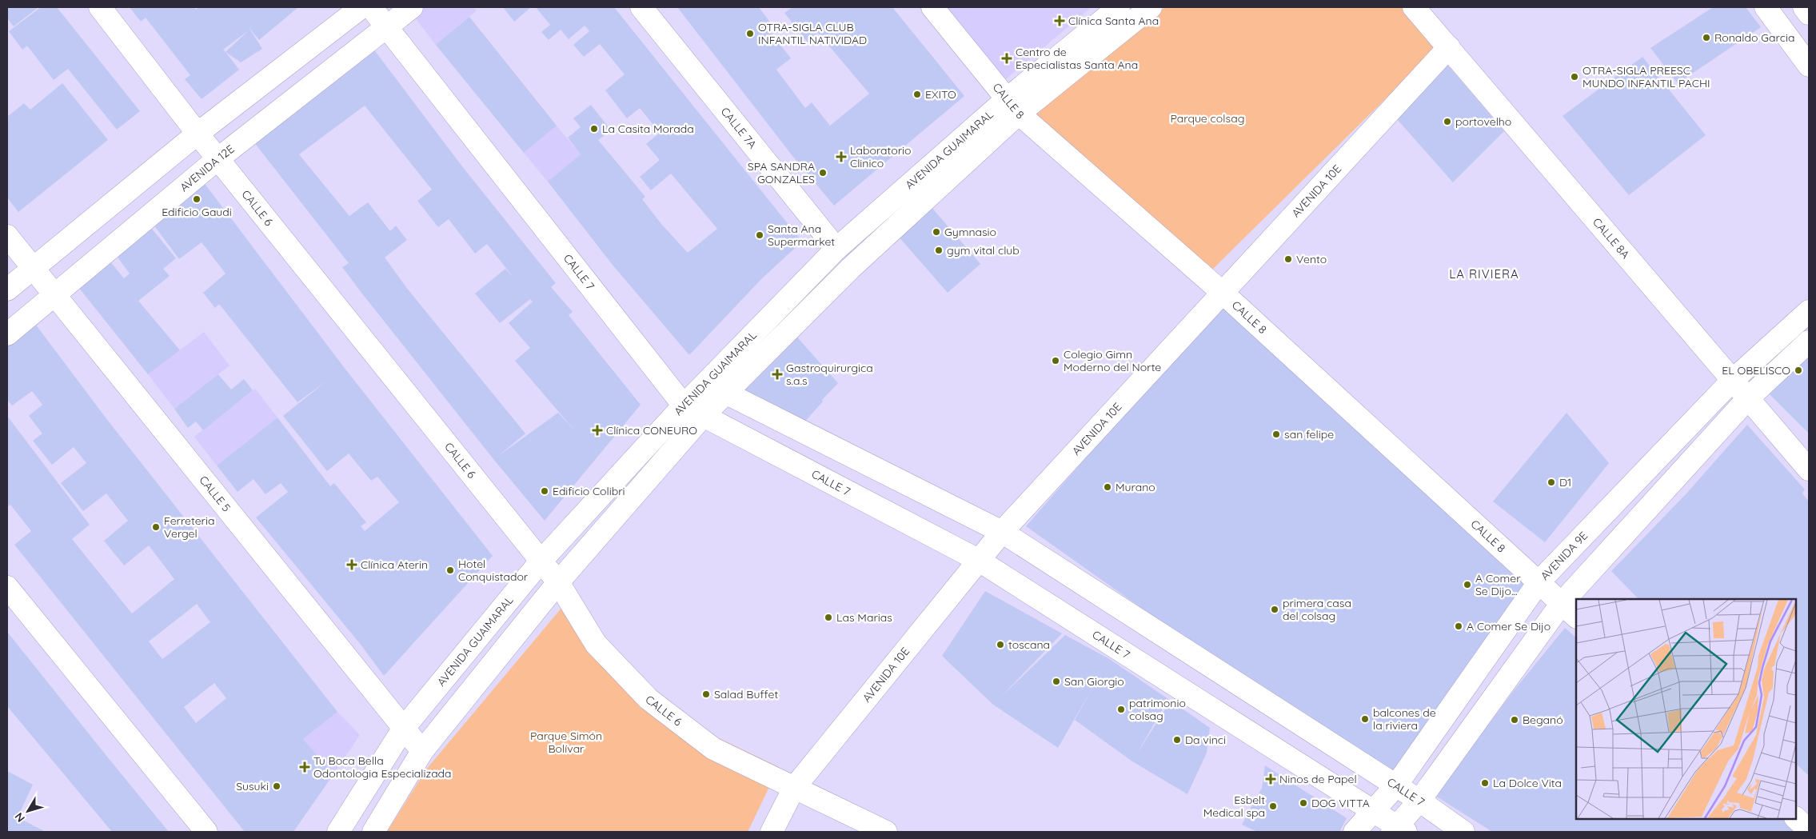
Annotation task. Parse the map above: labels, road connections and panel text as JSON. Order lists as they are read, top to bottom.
{
  "streets": {
    "street": [
      "CALLE 8",
      "CALLE 7A",
      "AVENIDA GUAIMARAL",
      "AVENIDA 12E",
      "AVENIDA 10E",
      "CALLE 6",
      "CALLE 8A",
      "CALLE 7",
      "CALLE 5",
      "AVENIDA 9E"
    ]
  },
  "crossings": [
    ["CALLE 8", "AVENIDA GUAIMARAL"],
    ["CALLE 8", "AVENIDA 10E"],
    ["CALLE 8", "AVENIDA 9E"],
    ["CALLE 7A", "AVENIDA GUAIMARAL"],
    ["AVENIDA GUAIMARAL", "CALLE 6"],
    ["AVENIDA GUAIMARAL", "CALLE 7"],
    ["AVENIDA GUAIMARAL", "CALLE 5"],
    ["AVENIDA 12E", "CALLE 6"],
    ["AVENIDA 12E", "CALLE 7"],
    ["AVENIDA 12E", "CALLE 5"],
    ["AVENIDA 10E", "CALLE 6"],
    ["AVENIDA 10E", "CALLE 8A"],
    ["AVENIDA 10E", "CALLE 7"],
    ["CALLE 8A", "AVENIDA 9E"],
    ["CALLE 7", "AVENIDA 9E"]
  ],
  "districts": ["LA RIVIERA"],
  "parks": ["Parque colsag", "Parque Simón Bolívar"],
  "places": {
    "health": [
      "Clínica Santa Ana",
      "Centro de Especialistas Santa Ana",
      "Laboratorio Clinico",
      "Gastroquirurgica s.a.s",
      "Clínica CONEURO",
      "Clínica Aterin",
      "Tu Boca Bella Odontologia Especializada",
      "Ninos de Papel"
    ],
    "other": [
      "OTRA-SIGLA CLUB INFANTIL NATIVIDAD",
      "Ronaldo Garcia",
      "OTRA-SIGLA PREESC MUNDO INFANTIL PACHI",
      "EXITO",
      "portovelho",
      "La Casita Morada",
      "SPA SANDRA GONZALES",
      "Edificio Gaudi",
      "Gymnasio",
      "Santa Ana Supermarket",
      "gym vital club",
      "Vento",
      "Colegio Gimn Moderno del Norte",
      "EL OBELISCO",
      "san felipe",
      "D1",
      "Murano",
      "Edificio Colibri",
      "Ferreteria Vergel",
      "Hotel Conquistador",
      "A Comer Se Dijo...",
      "primera casa del colsag",
      "Las Marias",
      "A Comer Se Dijo",
      "toscana",
      "San Giorgio",
      "Salad Buffet",
      "patrimonio colsag",
      "balcones de la riviera",
      "Beganó",
      "Da vinci",
      "La Dolce Vita",
      "Susuki",
      "DOG VITTA",
      "Esbelt Medical spa"
    ]
  },
  "north": "bottom left"
}
